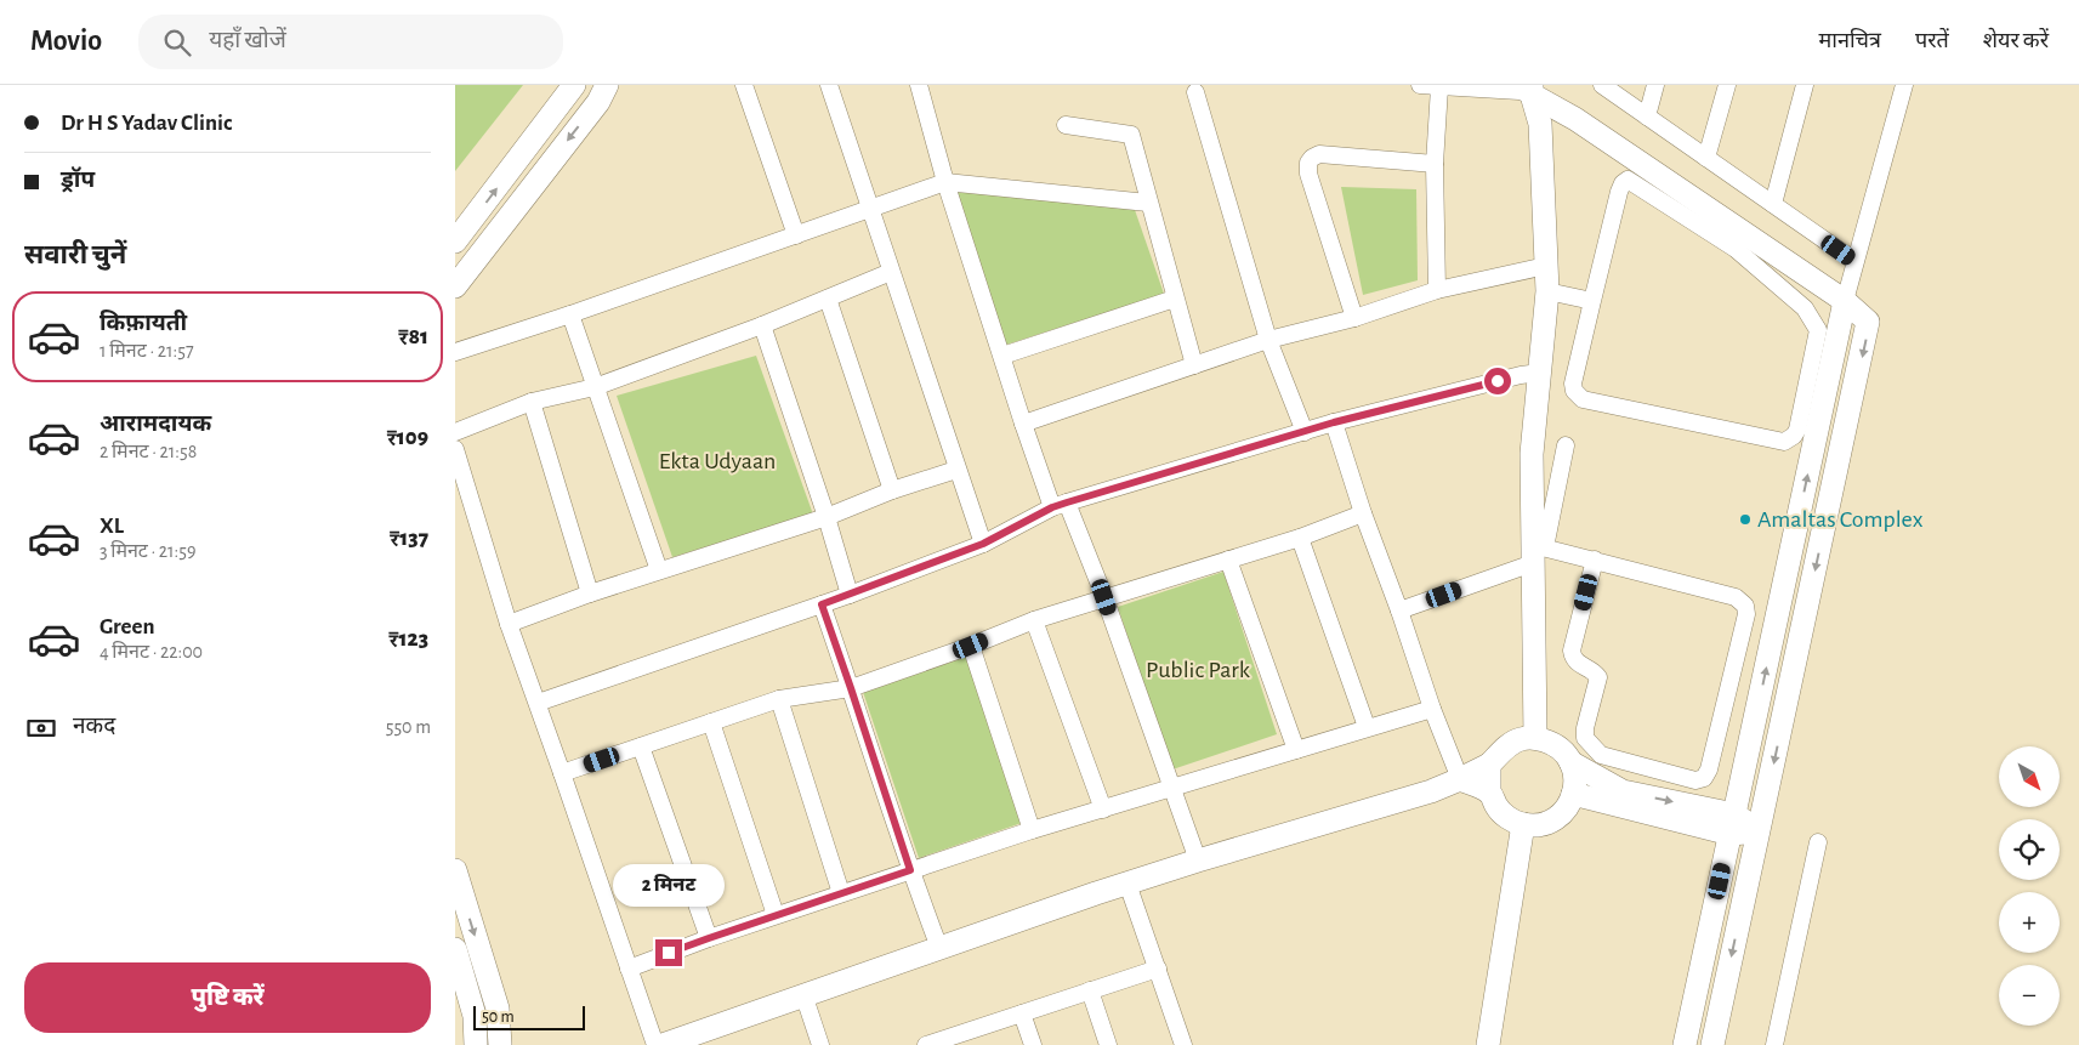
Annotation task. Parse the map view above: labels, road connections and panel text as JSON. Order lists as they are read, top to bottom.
{
  "parks": ["Ekta Udyaan", "Public Park"],
  "places": ["Amaltas Complex"],
  "scale_bar": "50 m",
  "north": "bottom right",
  "page": {
    "header": "Movio",
    "search": "यहाँ खोजें",
    "nav": ["मानचित्र", "परतें", "शेयर करें"],
    "banner": ["Dr H S Yadav Clinic", "ड्रॉप"],
    "heading": "सवारी चुनें",
    "list": [
      {
        "name": "किफ़ायती",
        "note": "1 मिनट · 21:57",
        "value": "₹81"
      },
      {
        "name": "आरामदायक",
        "note": "2 मिनट · 21:58",
        "value": "₹109"
      },
      {
        "name": "XL",
        "note": "3 मिनट · 21:59",
        "value": "₹137"
      },
      {
        "name": "Green",
        "note": "4 मिनट · 22:00",
        "value": "₹123"
      }
    ],
    "pay": ["नकद", "550 m"],
    "map_buttons": ["+", "−"],
    "bubble": "2 मिनट",
    "buttons": "पुष्टि करें",
    "scale": "50 m"
  }
}
